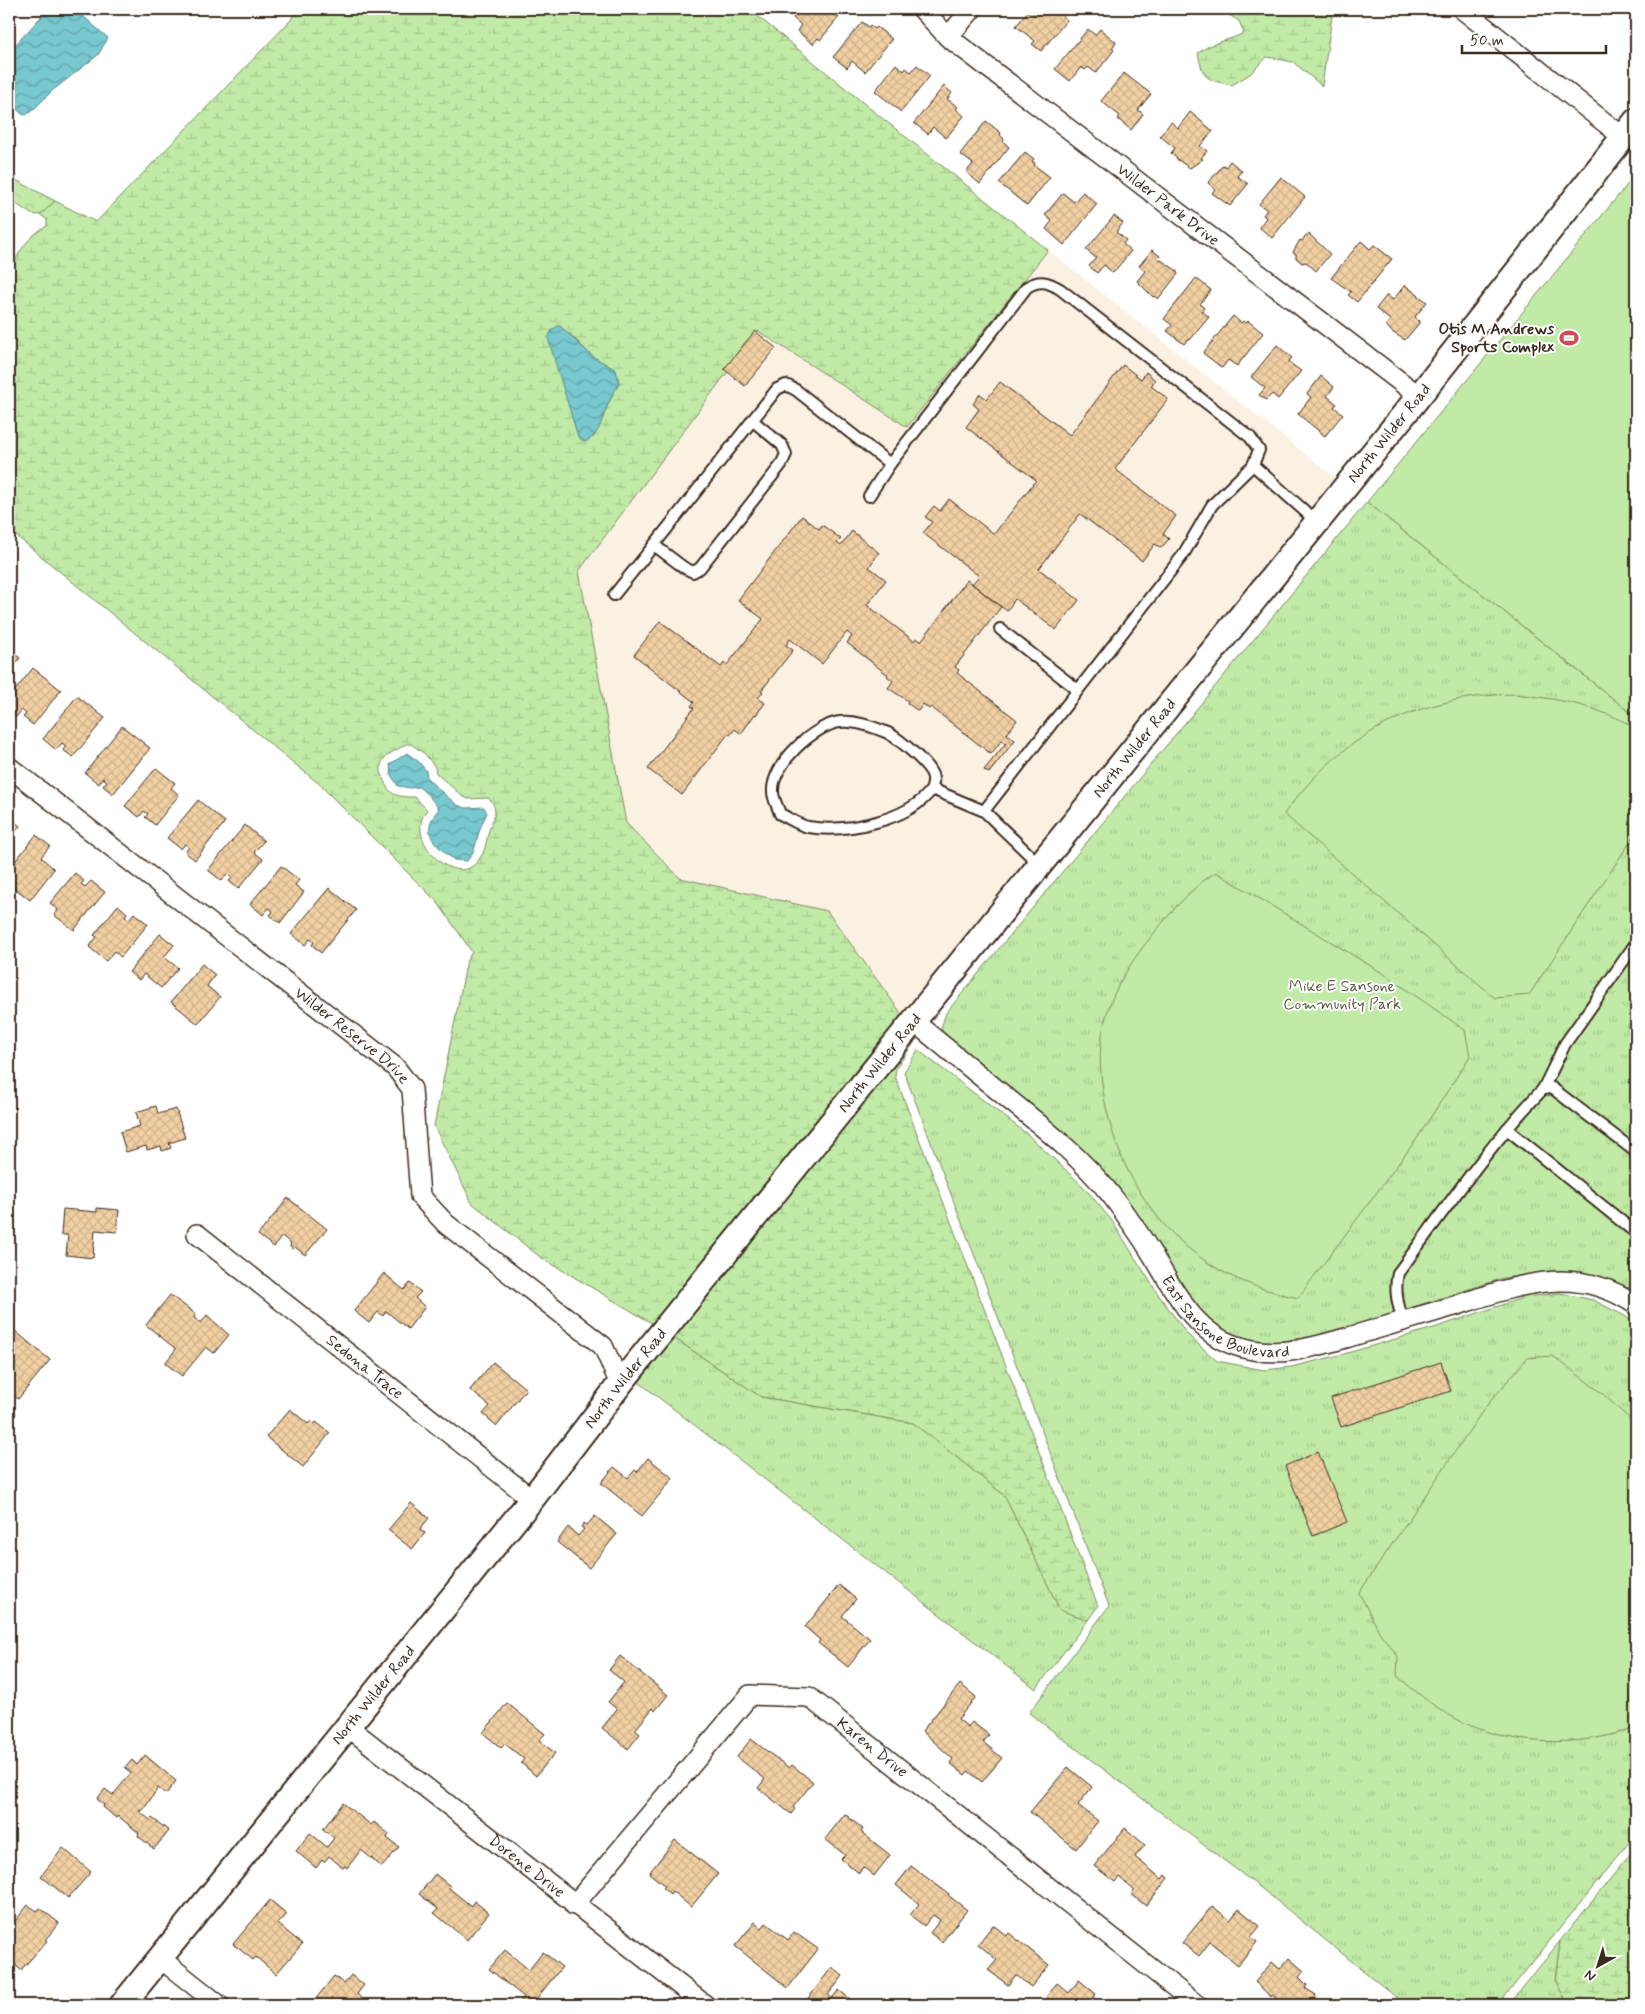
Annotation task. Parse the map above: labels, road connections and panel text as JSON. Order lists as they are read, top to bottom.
{
  "streets": {
    "street": [
      "Wilder Park Drive",
      "North Wilder Road",
      "Wilder Reserve Drive",
      "East Sansone Boulevard",
      "Sedona Trace",
      "Karen Drive",
      "Dorene Drive"
    ]
  },
  "crossings": [
    ["Wilder Park Drive", "North Wilder Road"],
    ["North Wilder Road", "Wilder Reserve Drive"],
    ["North Wilder Road", "East Sansone Boulevard"],
    ["North Wilder Road", "Sedona Trace"],
    ["North Wilder Road", "Dorene Drive"],
    ["Karen Drive", "Dorene Drive"]
  ],
  "parks": ["Mike E Sansone Community Park"],
  "places": {
    "sports": ["Otis M Andrews Sports Complex"]
  },
  "scale_bar": "50 m",
  "north": "bottom left"
}
